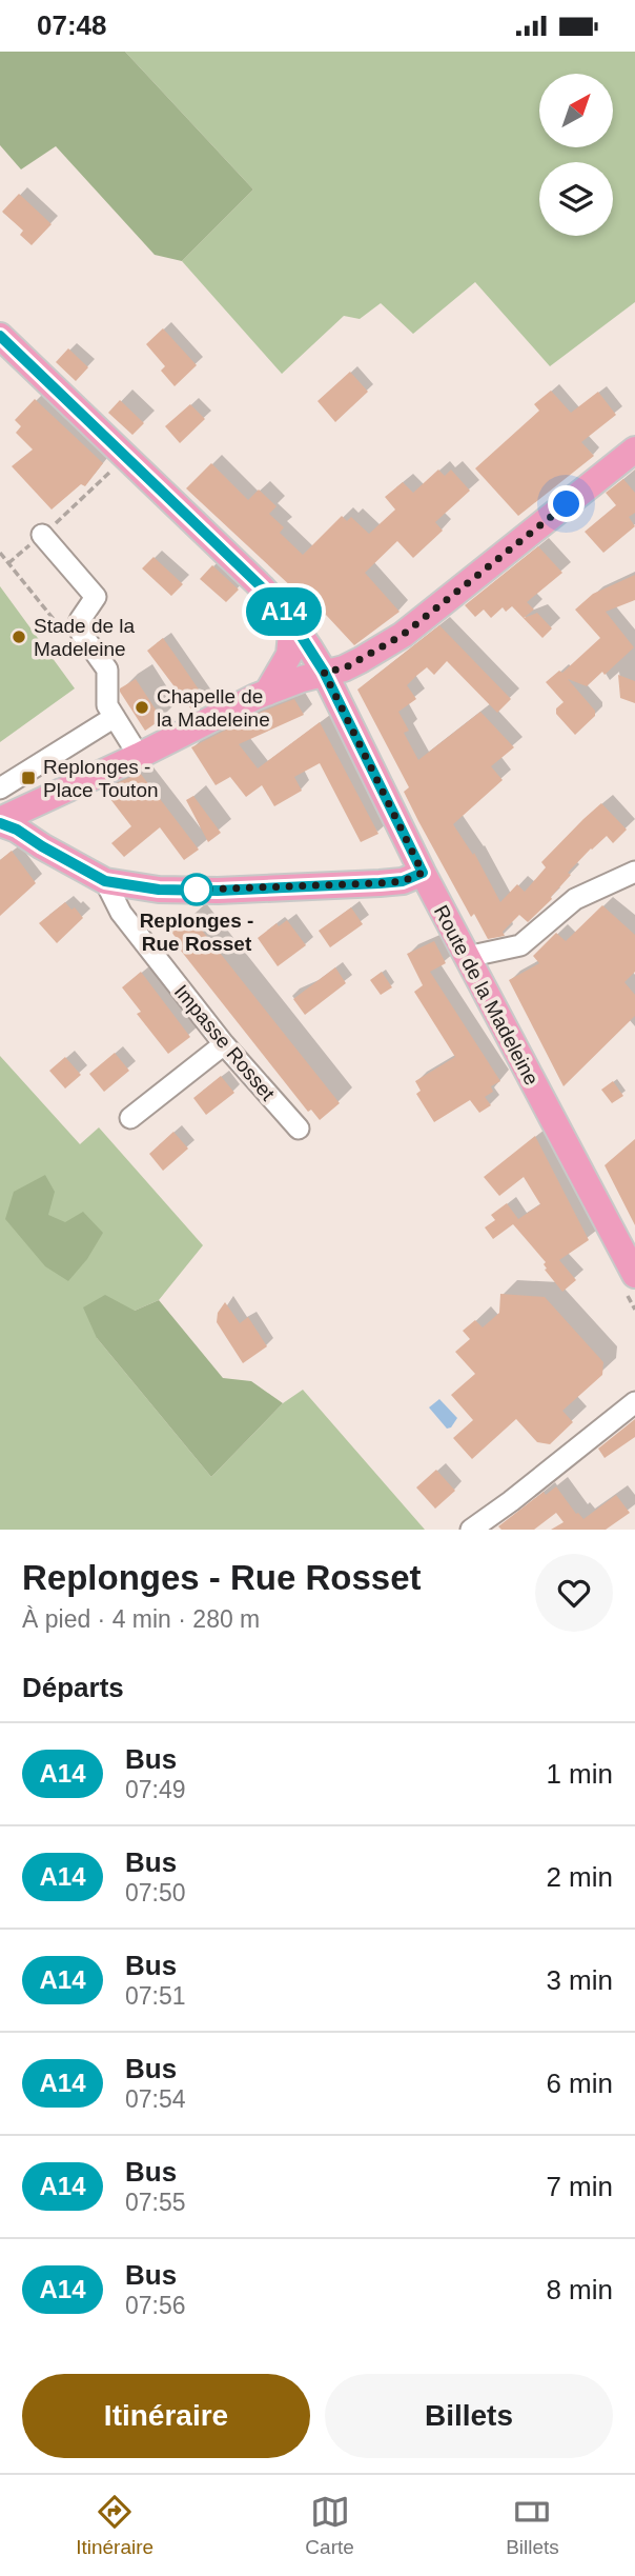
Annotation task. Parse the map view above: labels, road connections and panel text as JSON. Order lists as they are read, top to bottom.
{
  "streets": {
    "main road": ["Route de la Madeleine"],
    "street": ["Impasse Rosset"]
  },
  "places": {
    "other": ["Stade de la Madeleine", "Chapelle de la Madeleine", "Replonges - Rue Rosset"],
    "transit": ["Replonges - Place Touton"]
  },
  "lines": ["bus line A14"],
  "north": "top right",
  "page": {
    "status": "07:48",
    "on_map": "A14",
    "heading": [
      ["Replonges - Rue Rosset", "À pied · 4 min · 280 m"],
      "Départs"
    ],
    "list": [
      {
        "mark": "A14",
        "name": "Bus",
        "note": "07:49",
        "value": "1 min"
      },
      {
        "mark": "A14",
        "name": "Bus",
        "note": "07:50",
        "value": "2 min"
      },
      {
        "mark": "A14",
        "name": "Bus",
        "note": "07:51",
        "value": "3 min"
      },
      {
        "mark": "A14",
        "name": "Bus",
        "note": "07:54",
        "value": "6 min"
      },
      {
        "mark": "A14",
        "name": "Bus",
        "note": "07:55",
        "value": "7 min"
      },
      {
        "mark": "A14",
        "name": "Bus",
        "note": "07:56",
        "value": "8 min"
      }
    ],
    "buttons": ["Itinéraire", "Billets"],
    "tabs": ["Itinéraire", "Carte", "Billets"]
  }
}
